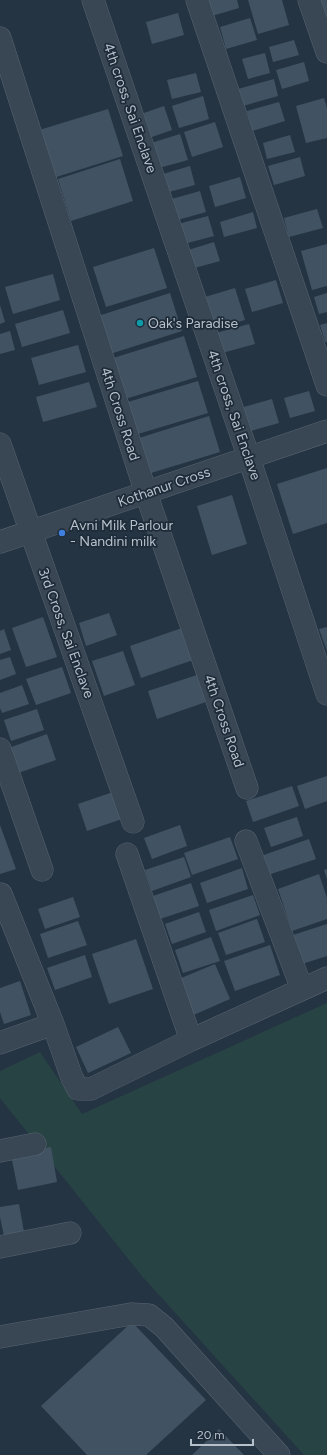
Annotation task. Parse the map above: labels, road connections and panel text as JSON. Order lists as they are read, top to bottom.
{
  "streets": {
    "street": [
      "4th cross, Sai Enclave",
      "4th Cross Road",
      "Kothanur Cross",
      "3rd Cross, Sai Enclave"
    ]
  },
  "crossings": [
    ["4th cross, Sai Enclave", "Kothanur Cross"],
    ["4th Cross Road", "Kothanur Cross"],
    ["Kothanur Cross", "3rd Cross, Sai Enclave"]
  ],
  "places": ["Oak's Paradise", "Avni Milk Parlour - Nandini milk"],
  "scale_bar": "20 m"
}
